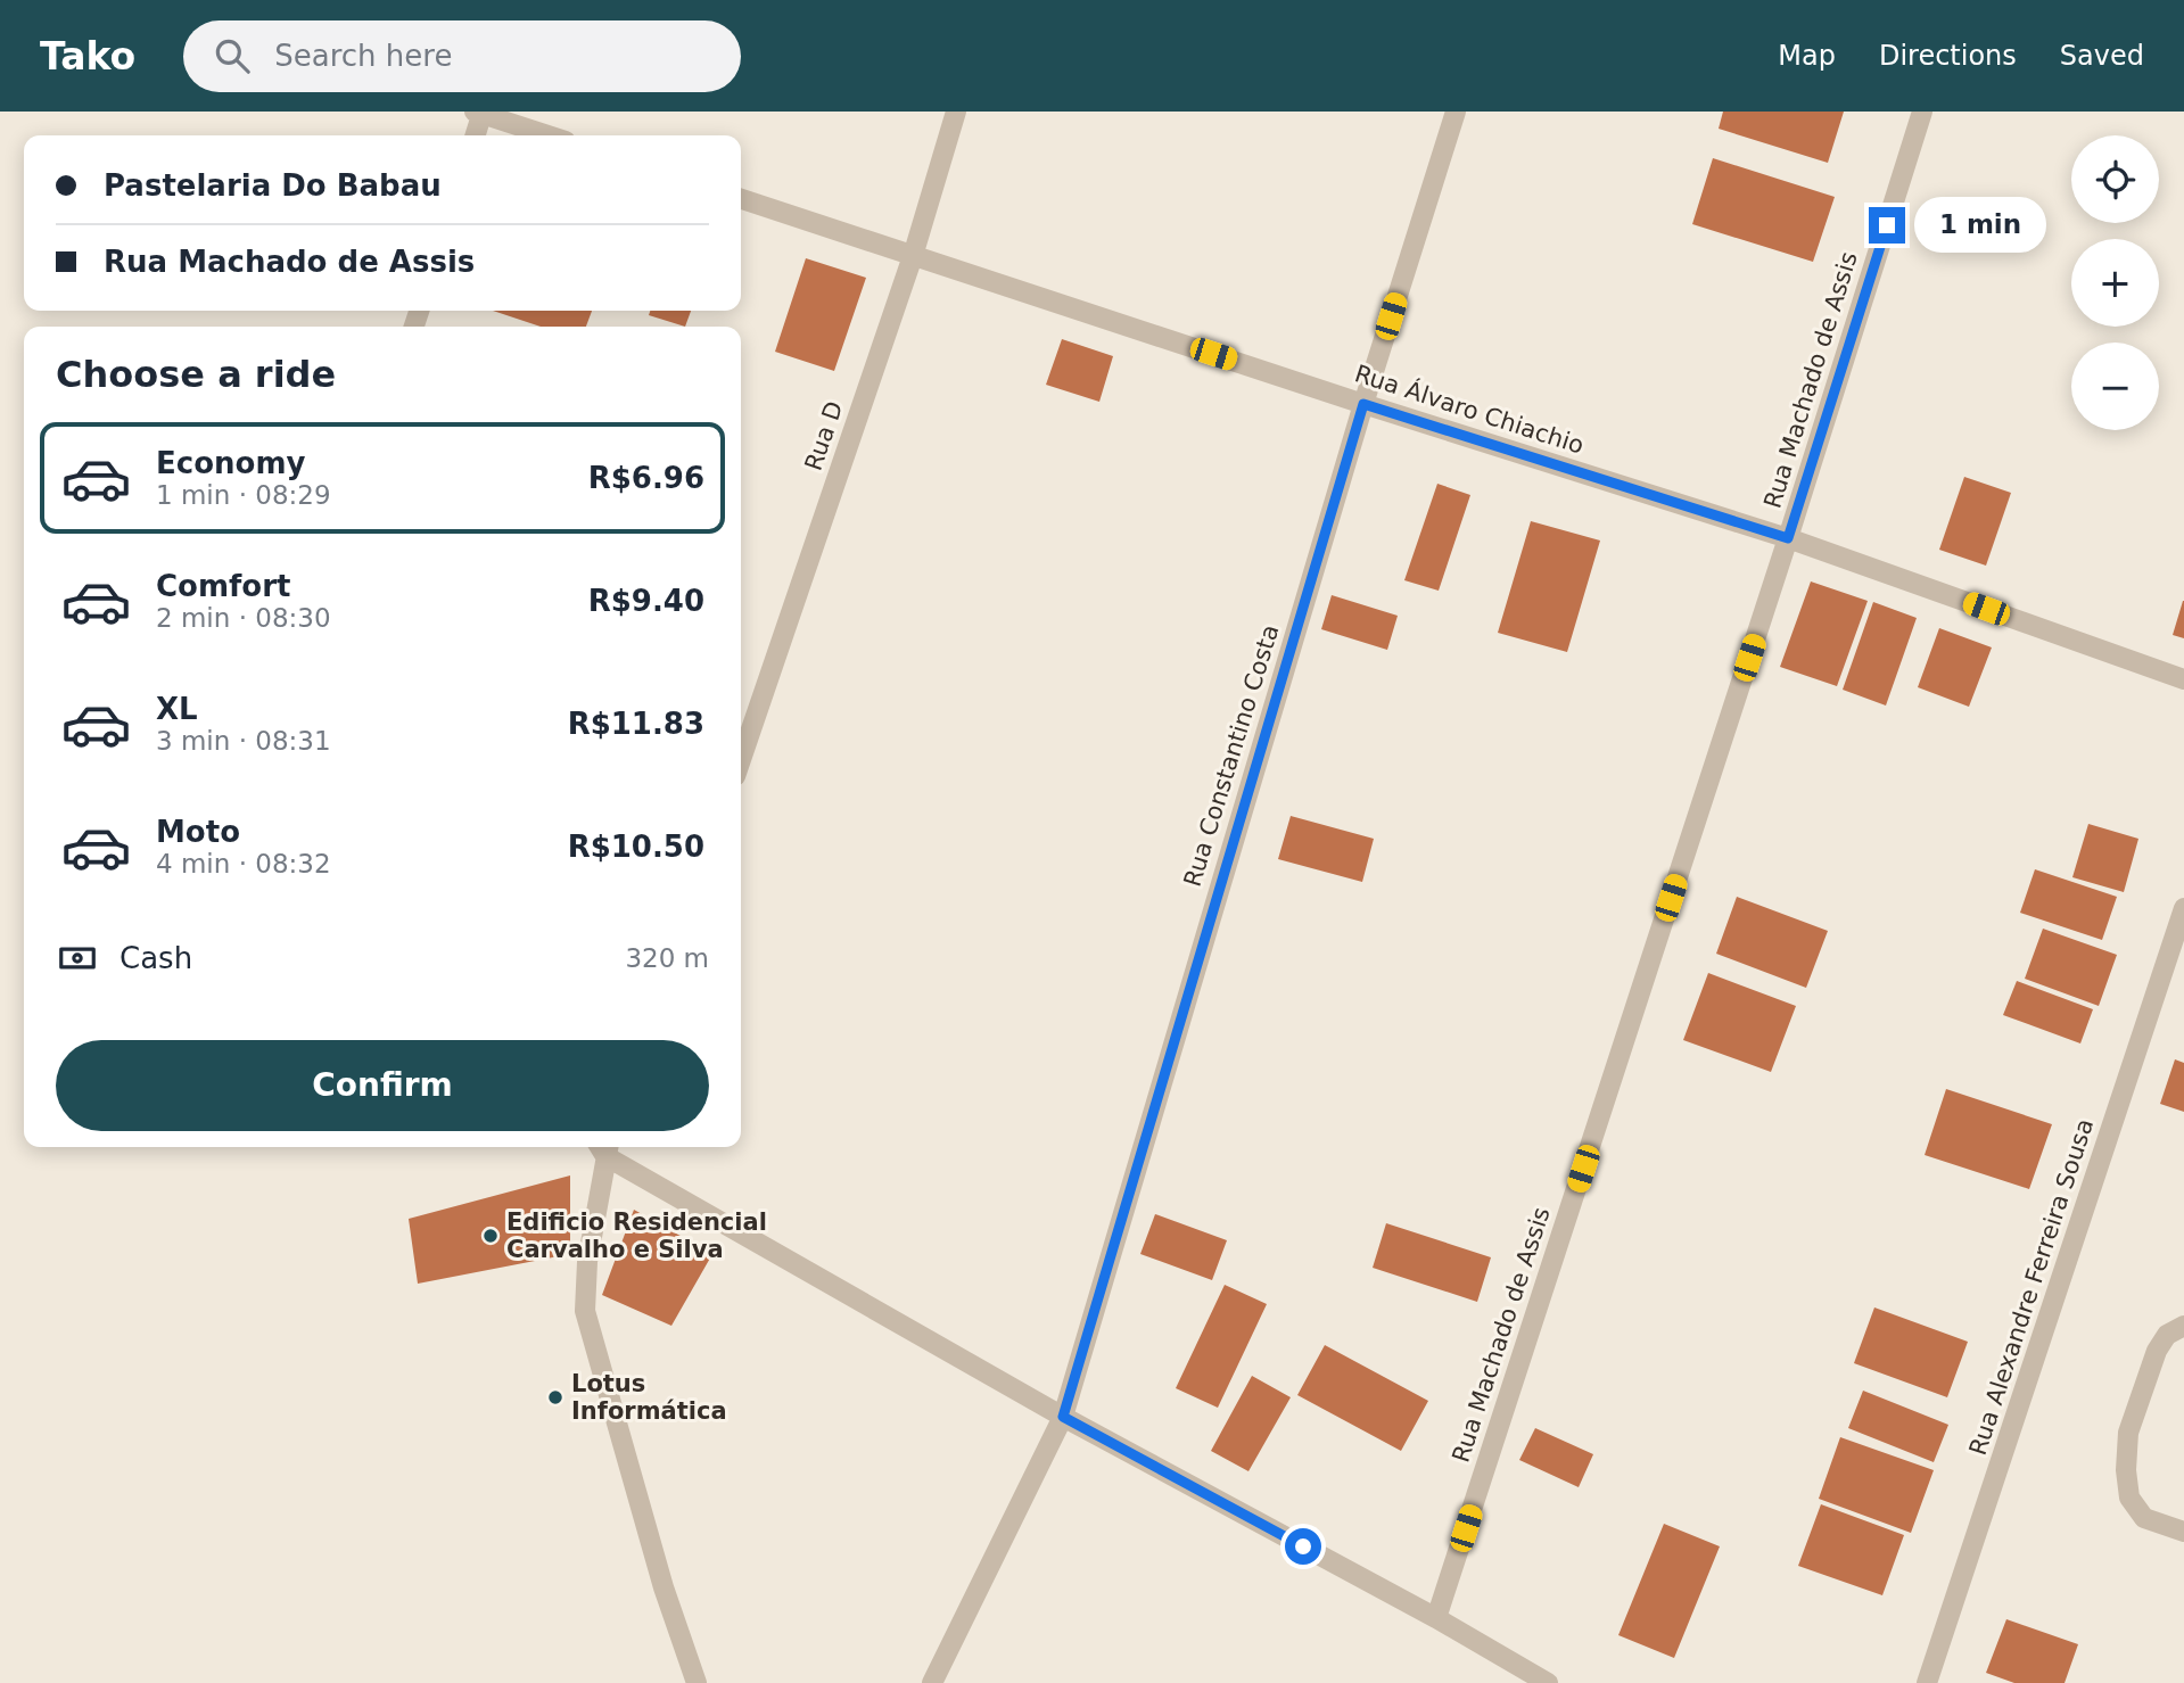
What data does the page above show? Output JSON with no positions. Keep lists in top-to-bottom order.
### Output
{
  "streets": {
    "street": [
      "Rua Machado de Assis",
      "Rua Álvaro Chiachio",
      "Rua D",
      "Rua Constantino Costa",
      "Rua Alexandre Ferreira Sousa"
    ]
  },
  "crossings": [
    ["Rua Machado de Assis", "Rua Álvaro Chiachio"],
    ["Rua Álvaro Chiachio", "Rua D"],
    ["Rua Álvaro Chiachio", "Rua Constantino Costa"]
  ],
  "places": ["Edificio Residencial Carvalho e Silva", "Lotus Informática"],
  "page": {
    "header": "Tako",
    "search": "Search here",
    "nav": ["Map", "Directions", "Saved"],
    "map_buttons": ["+", "−"],
    "banner": ["Pastelaria Do Babau", "Rua Machado de Assis"],
    "bubble": "1 min",
    "heading": "Choose a ride",
    "list": [
      {
        "name": "Economy",
        "note": "1 min · 08:29",
        "value": "R$6.96"
      },
      {
        "name": "Comfort",
        "note": "2 min · 08:30",
        "value": "R$9.40"
      },
      {
        "name": "XL",
        "note": "3 min · 08:31",
        "value": "R$11.83"
      },
      {
        "name": "Moto",
        "note": "4 min · 08:32",
        "value": "R$10.50"
      }
    ],
    "pay": ["Cash", "320 m"],
    "buttons": "Confirm"
  }
}
